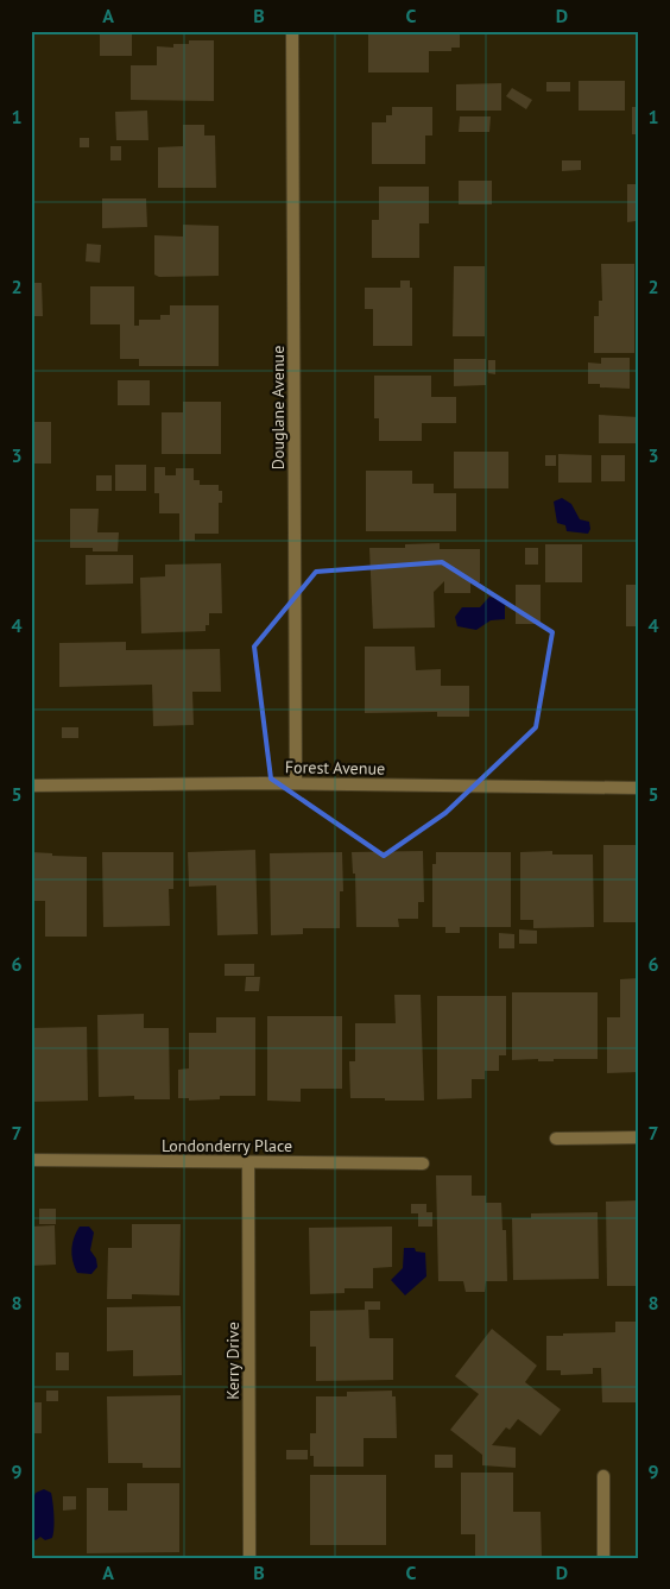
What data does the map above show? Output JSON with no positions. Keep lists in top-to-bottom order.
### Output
{
  "streets": {
    "street": [
      "Douglane Avenue",
      "Forest Avenue",
      "Londonderry Place",
      "Kerry Drive"
    ]
  },
  "crossings": [
    ["Douglane Avenue", "Forest Avenue"],
    ["Londonderry Place", "Kerry Drive"]
  ],
  "grid": {
    "columns": [
      "A",
      "B",
      "C",
      "D"
    ],
    "rows": [
      "1",
      "2",
      "3",
      "4",
      "5",
      "6",
      "7",
      "8",
      "9"
    ]
  }
}
